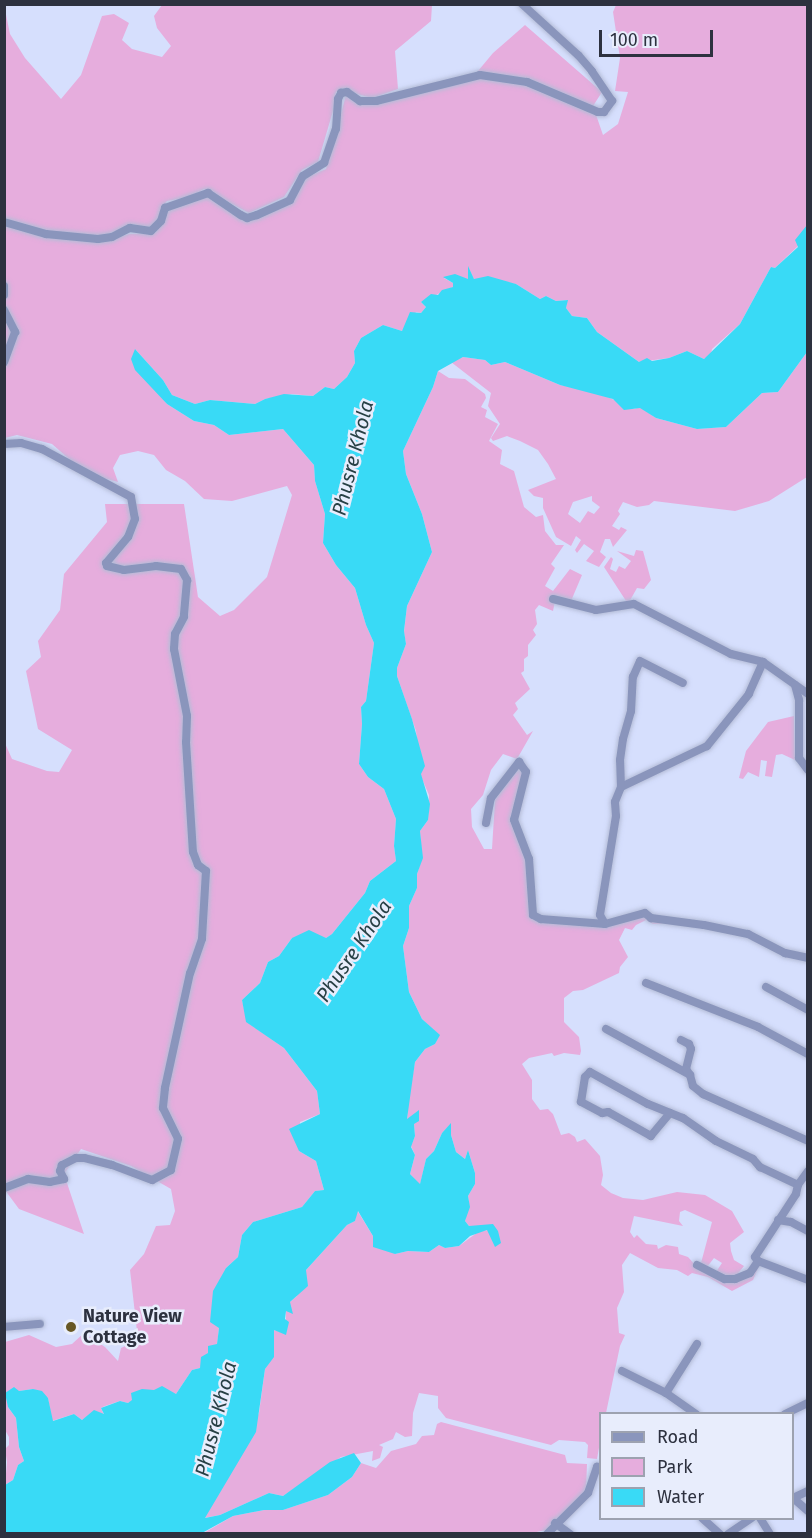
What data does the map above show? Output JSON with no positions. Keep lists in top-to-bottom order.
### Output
{
  "water": ["Phusre Khola"],
  "places": ["Nature View Cottage"],
  "legend": ["Road", "Park", "Water"],
  "scale_bar": "100 m"
}
